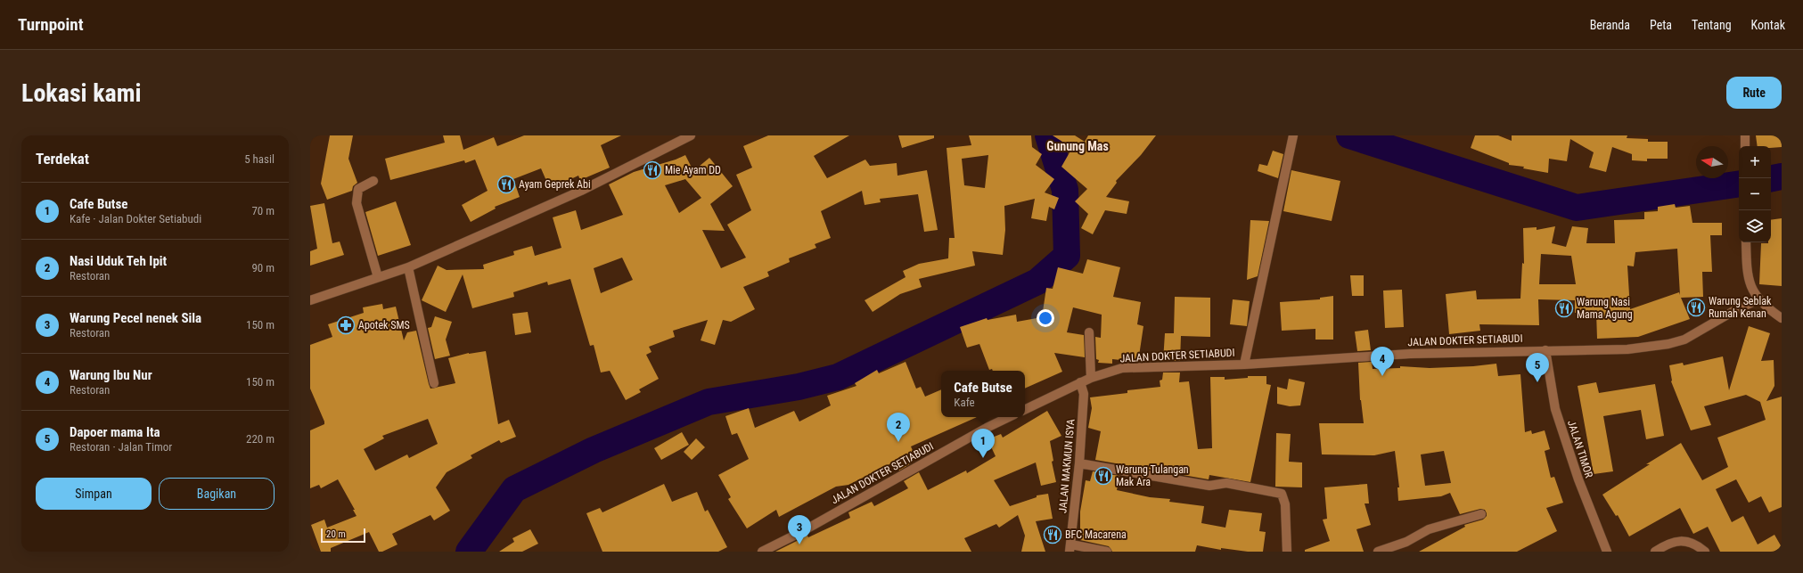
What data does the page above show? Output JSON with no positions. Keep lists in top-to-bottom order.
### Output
{
  "streets": {
    "street": ["JALAN DOKTER SETIABUDI", "JALAN TIMOR", "JALAN MAKMUN ISYA"]
  },
  "crossings": [
    ["JALAN DOKTER SETIABUDI", "JALAN TIMOR"],
    ["JALAN DOKTER SETIABUDI", "JALAN MAKMUN ISYA"]
  ],
  "districts": ["Gunung Mas"],
  "places": {
    "restaurant": [
      "Mie Ayam DD",
      "Ayam Geprek Abi",
      "Warung Seblak Rumah Kenan",
      "Warung Nasi Mama Agung",
      "Warung Tulangan Mak Ara",
      "BFC Macarena"
    ],
    "pharmacy": ["Apotek SMS"]
  },
  "scale_bar": "20 m",
  "north": "left",
  "page": {
    "header": "Turnpoint",
    "nav": [
      "Beranda",
      "Peta",
      "Tentang",
      "Kontak"
    ],
    "buttons": [
      "Rute",
      ["Simpan", "Bagikan"]
    ],
    "title": "Lokasi kami",
    "heading": ["Terdekat", "5 hasil"],
    "map_buttons": ["+", "−"],
    "list": [
      {
        "mark": "1",
        "name": "Cafe Butse",
        "note": "Kafe · Jalan Dokter Setiabudi",
        "value": "70 m"
      },
      {
        "mark": "2",
        "name": "Nasi Uduk Teh Ipit",
        "note": "Restoran",
        "value": "90 m"
      },
      {
        "mark": "3",
        "name": "Warung Pecel nenek Sila",
        "note": "Restoran",
        "value": "150 m"
      },
      {
        "mark": "4",
        "name": "Warung Ibu Nur",
        "note": "Restoran",
        "value": "150 m"
      },
      {
        "mark": "5",
        "name": "Dapoer mama Ita",
        "note": "Restoran · Jalan Timor",
        "value": "220 m"
      }
    ],
    "pins": [
      "4",
      "5",
      "2",
      "1",
      "3"
    ],
    "popup": ["Cafe Butse", "Kafe"],
    "scale": "20 m"
  }
}
